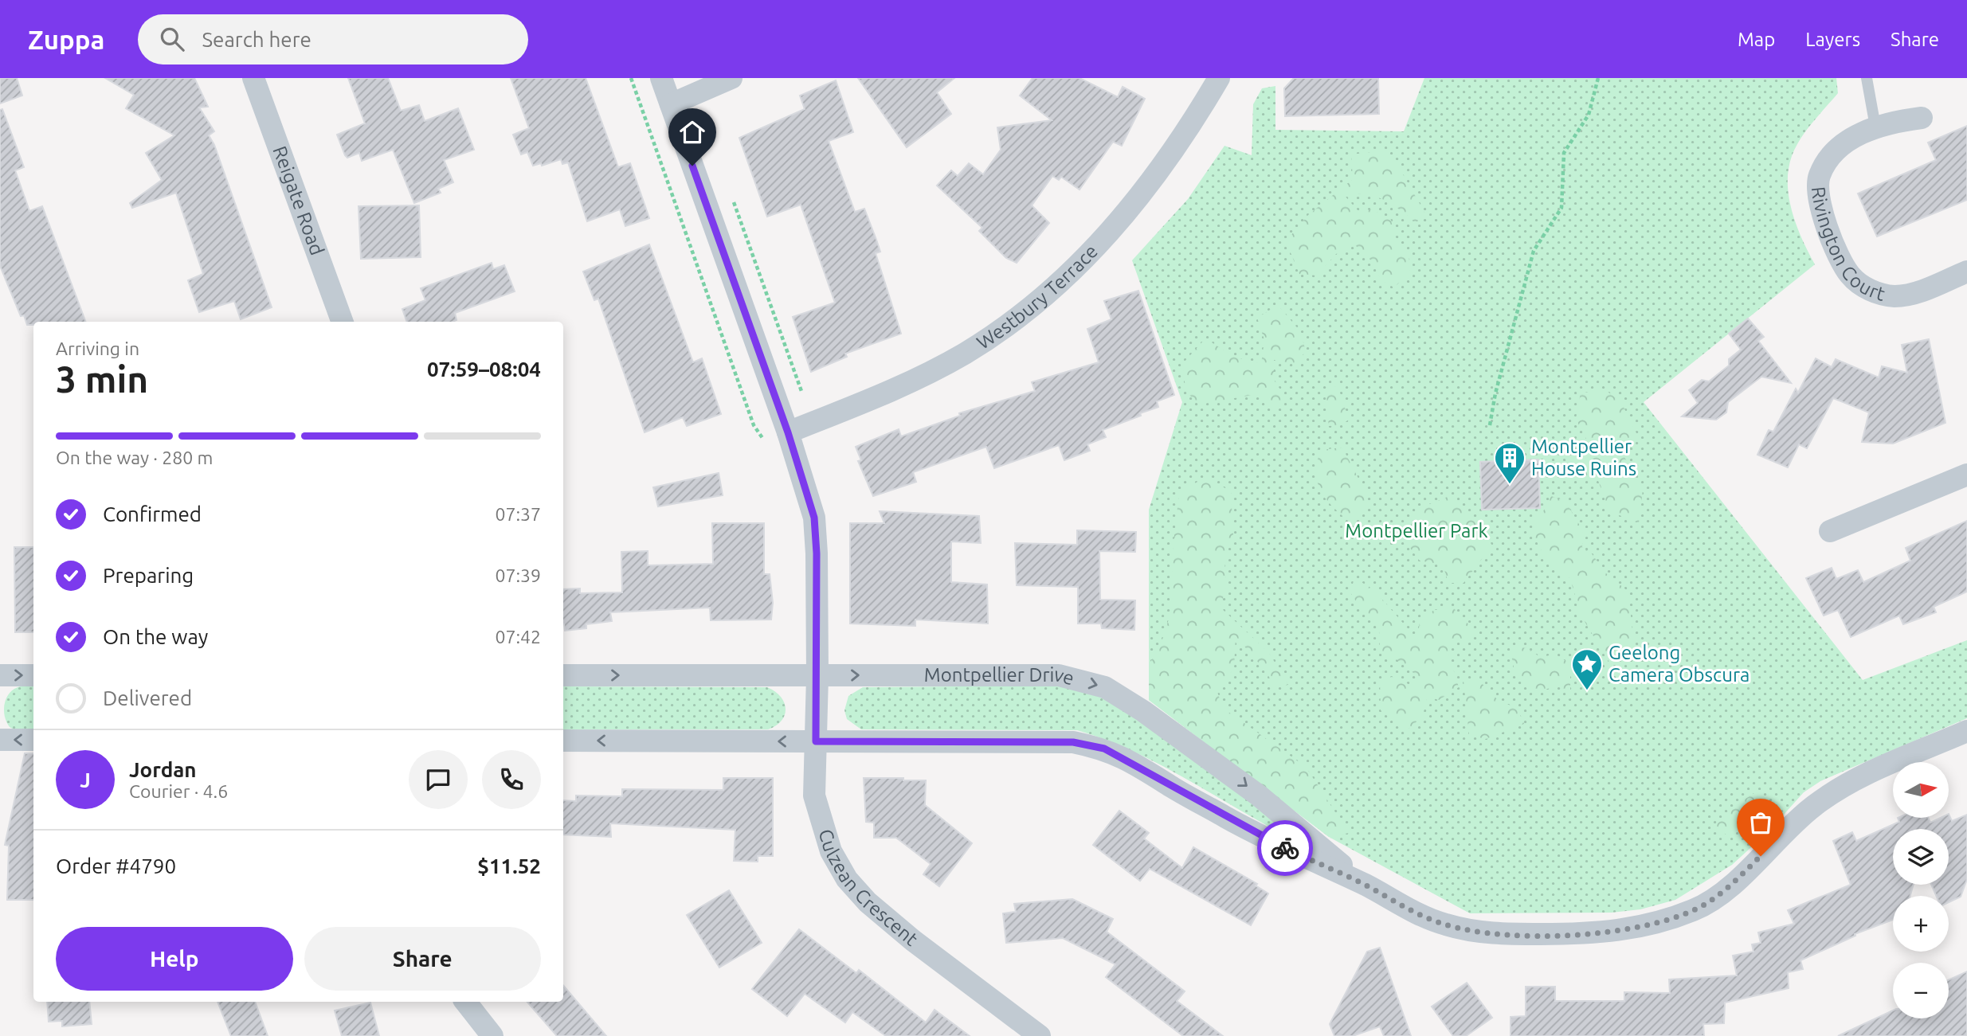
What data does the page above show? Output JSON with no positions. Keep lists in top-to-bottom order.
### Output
{
  "streets": {
    "street": [
      "Reigate Road",
      "Rivington Court",
      "Westbury Terrace",
      "Montpellier Drive",
      "Culzean Crescent"
    ]
  },
  "crossings": [
    ["Westbury Terrace", "Culzean Crescent"],
    ["Montpellier Drive", "Culzean Crescent"]
  ],
  "parks": ["Montpellier Park"],
  "places": {
    "building": ["Montpellier House Ruins"],
    "place": ["Geelong Camera Obscura"]
  },
  "north": "right",
  "page": {
    "header": "Zuppa",
    "search": "Search here",
    "nav": ["Map", "Layers", "Share"],
    "heading": ["3 min", "Arriving in", "07:59–08:04"],
    "panel": [
      "Jordan",
      "Courier · 4.6",
      "Order #4790",
      "$11.52"
    ],
    "bar": "On the way · 280 m",
    "list": [
      ["Confirmed", "07:37"],
      ["Preparing", "07:39"],
      ["On the way", "07:42"],
      "Delivered"
    ],
    "round": "J",
    "map_buttons": ["+", "−"],
    "buttons": ["Help", "Share"]
  }
}
